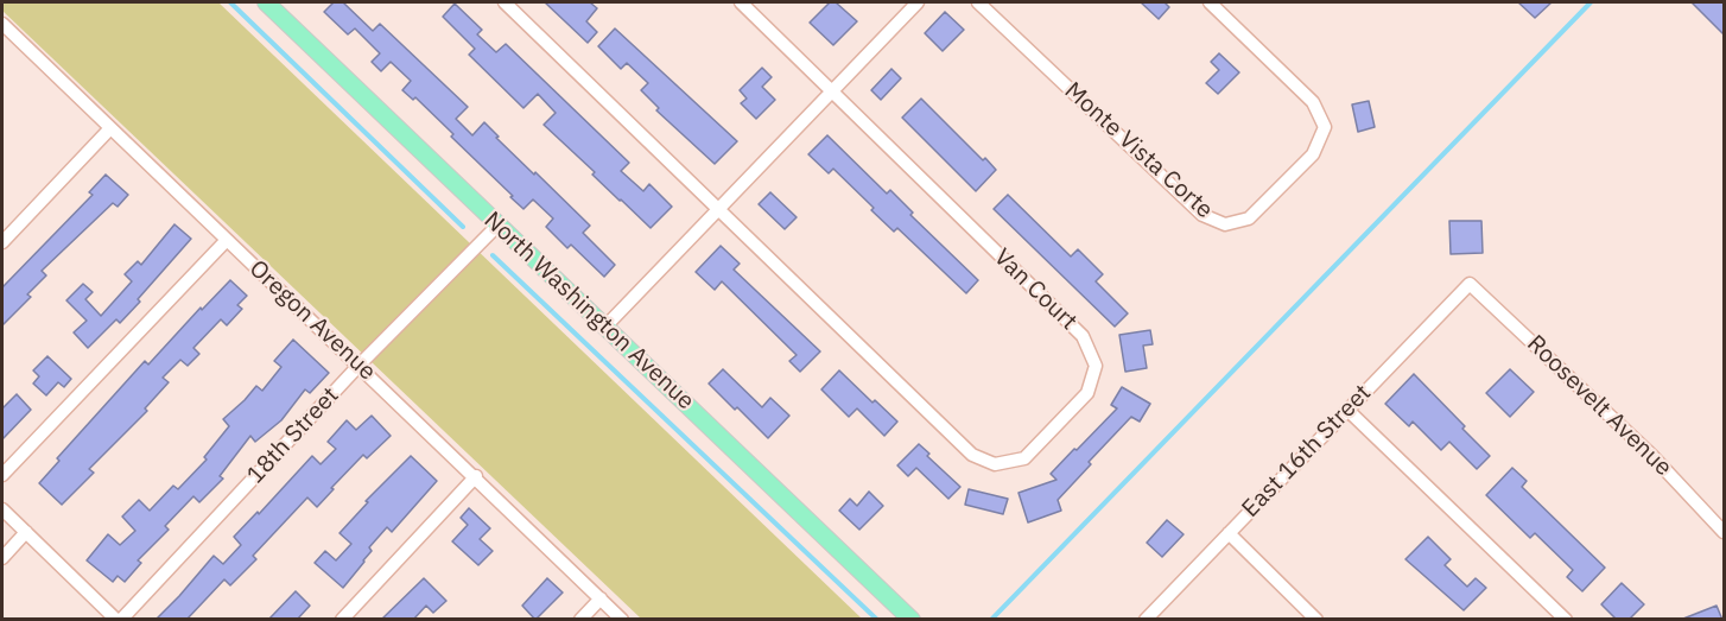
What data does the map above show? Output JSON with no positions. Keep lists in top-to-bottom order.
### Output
{
  "streets": {
    "main road": ["North Washington Avenue"],
    "street": [
      "Monte Vista Corte",
      "Van Court",
      "Oregon Avenue",
      "Roosevelt Avenue",
      "18th Street",
      "East 16th Street"
    ]
  },
  "crossings": [
    ["North Washington Avenue", "18th Street"],
    ["Oregon Avenue", "18th Street"],
    ["Roosevelt Avenue", "East 16th Street"]
  ]
}
